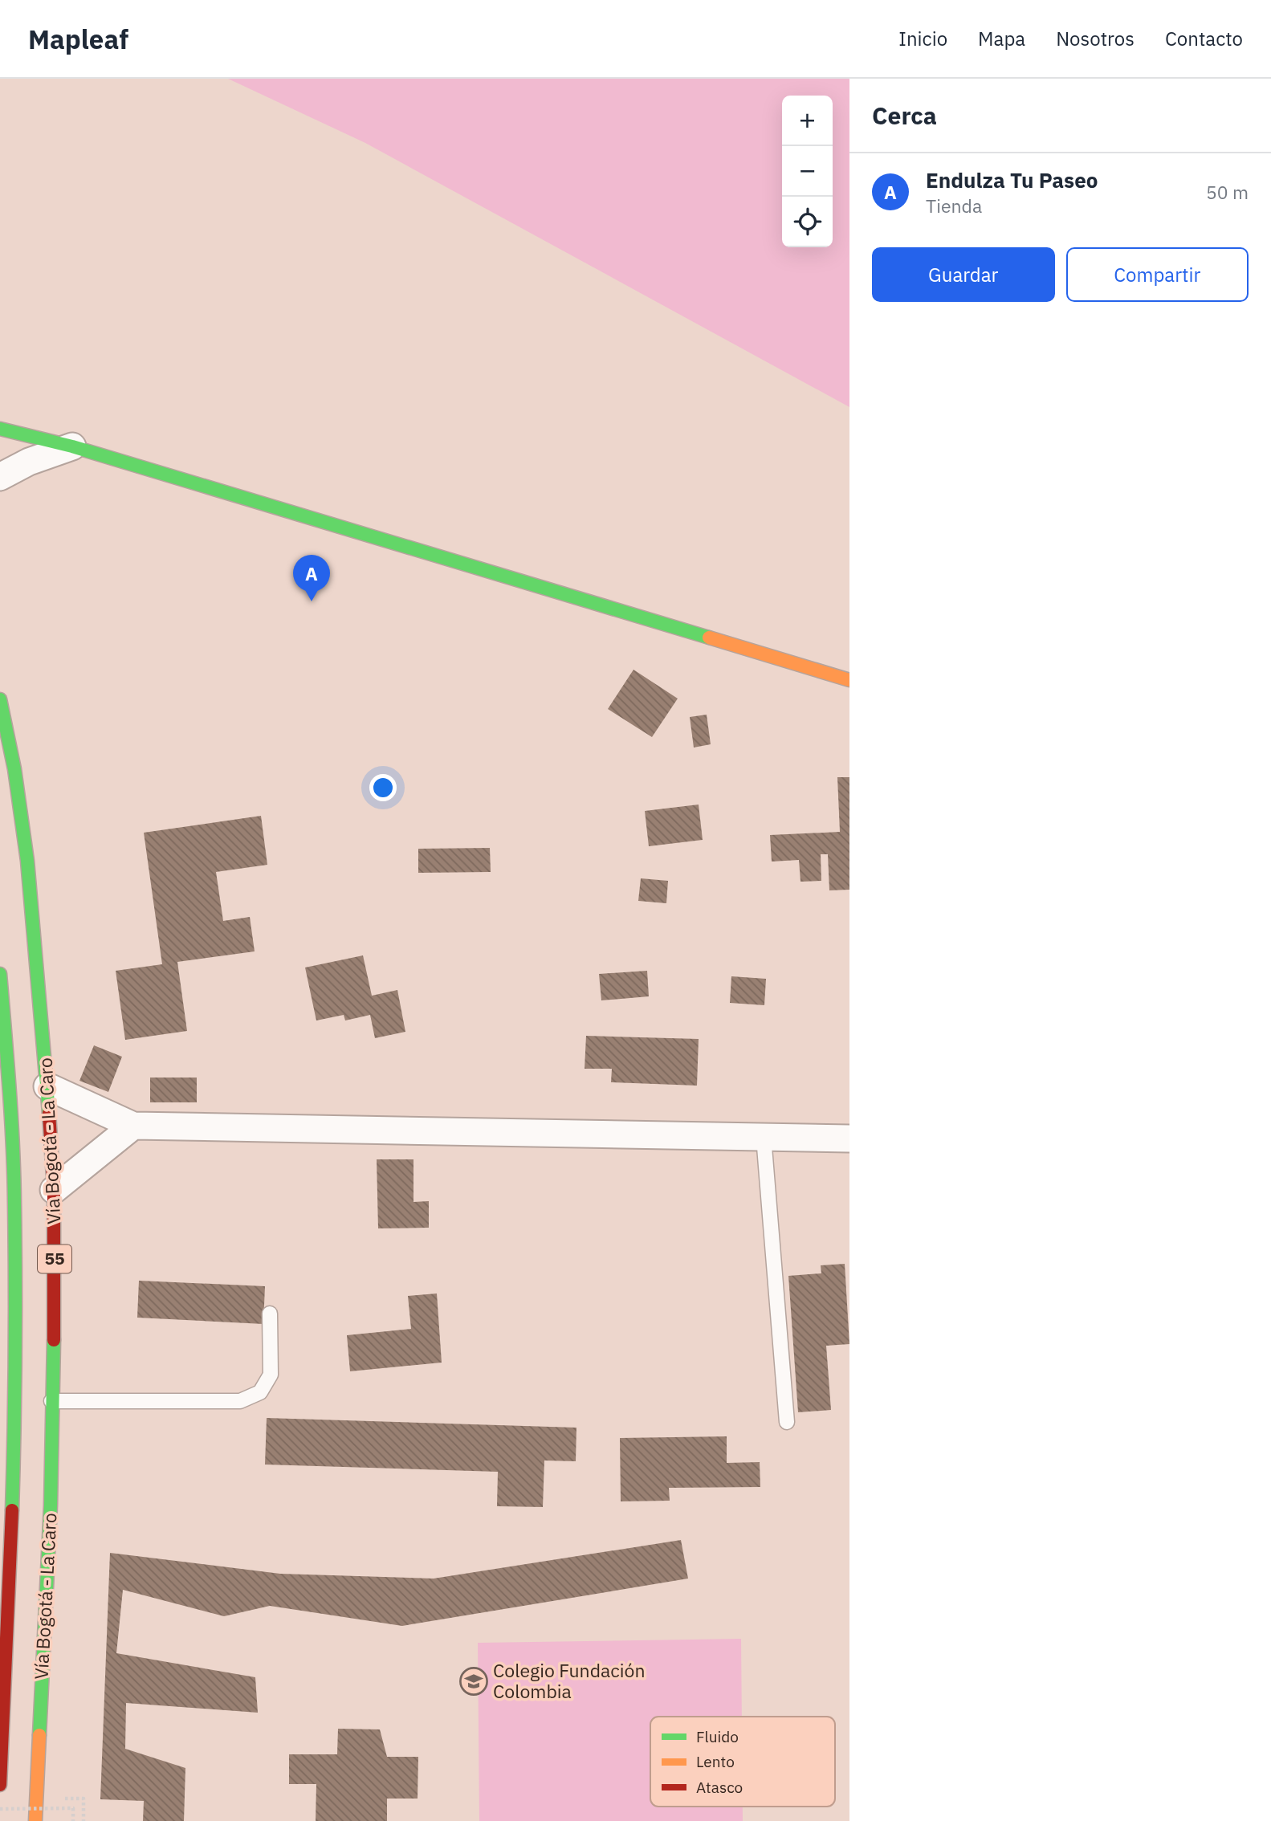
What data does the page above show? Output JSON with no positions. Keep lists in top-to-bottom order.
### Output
{
  "streets": {
    "main road": ["Vía Bogotá - La Caro", "55"]
  },
  "places": {
    "school or university": ["Colegio Fundación Colombia"]
  },
  "legend": ["Fluido", "Lento", "Atasco"],
  "page": {
    "header": "Mapleaf",
    "nav": [
      "Inicio",
      "Mapa",
      "Nosotros",
      "Contacto"
    ],
    "heading": "Cerca",
    "map_buttons": ["+", "−"],
    "list": [
      {
        "mark": "A",
        "name": "Endulza Tu Paseo",
        "note": "Tienda",
        "value": "50 m"
      }
    ],
    "buttons": ["Guardar", "Compartir"],
    "pins": "A"
  }
}
